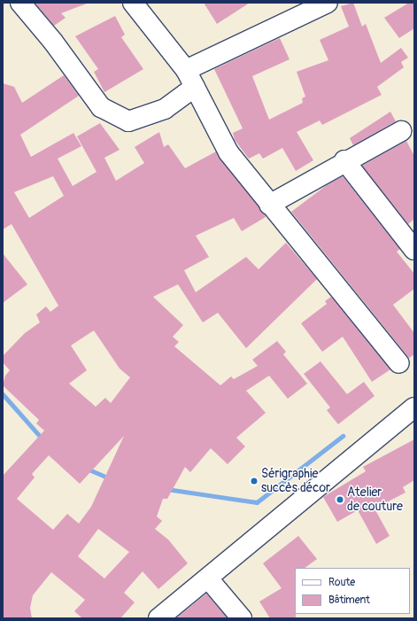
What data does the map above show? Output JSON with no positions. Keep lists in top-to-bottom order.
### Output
{
  "places": ["Sérigraphie succès décor", "Atelier de couture"],
  "legend": ["Route", "Bâtiment"]
}
